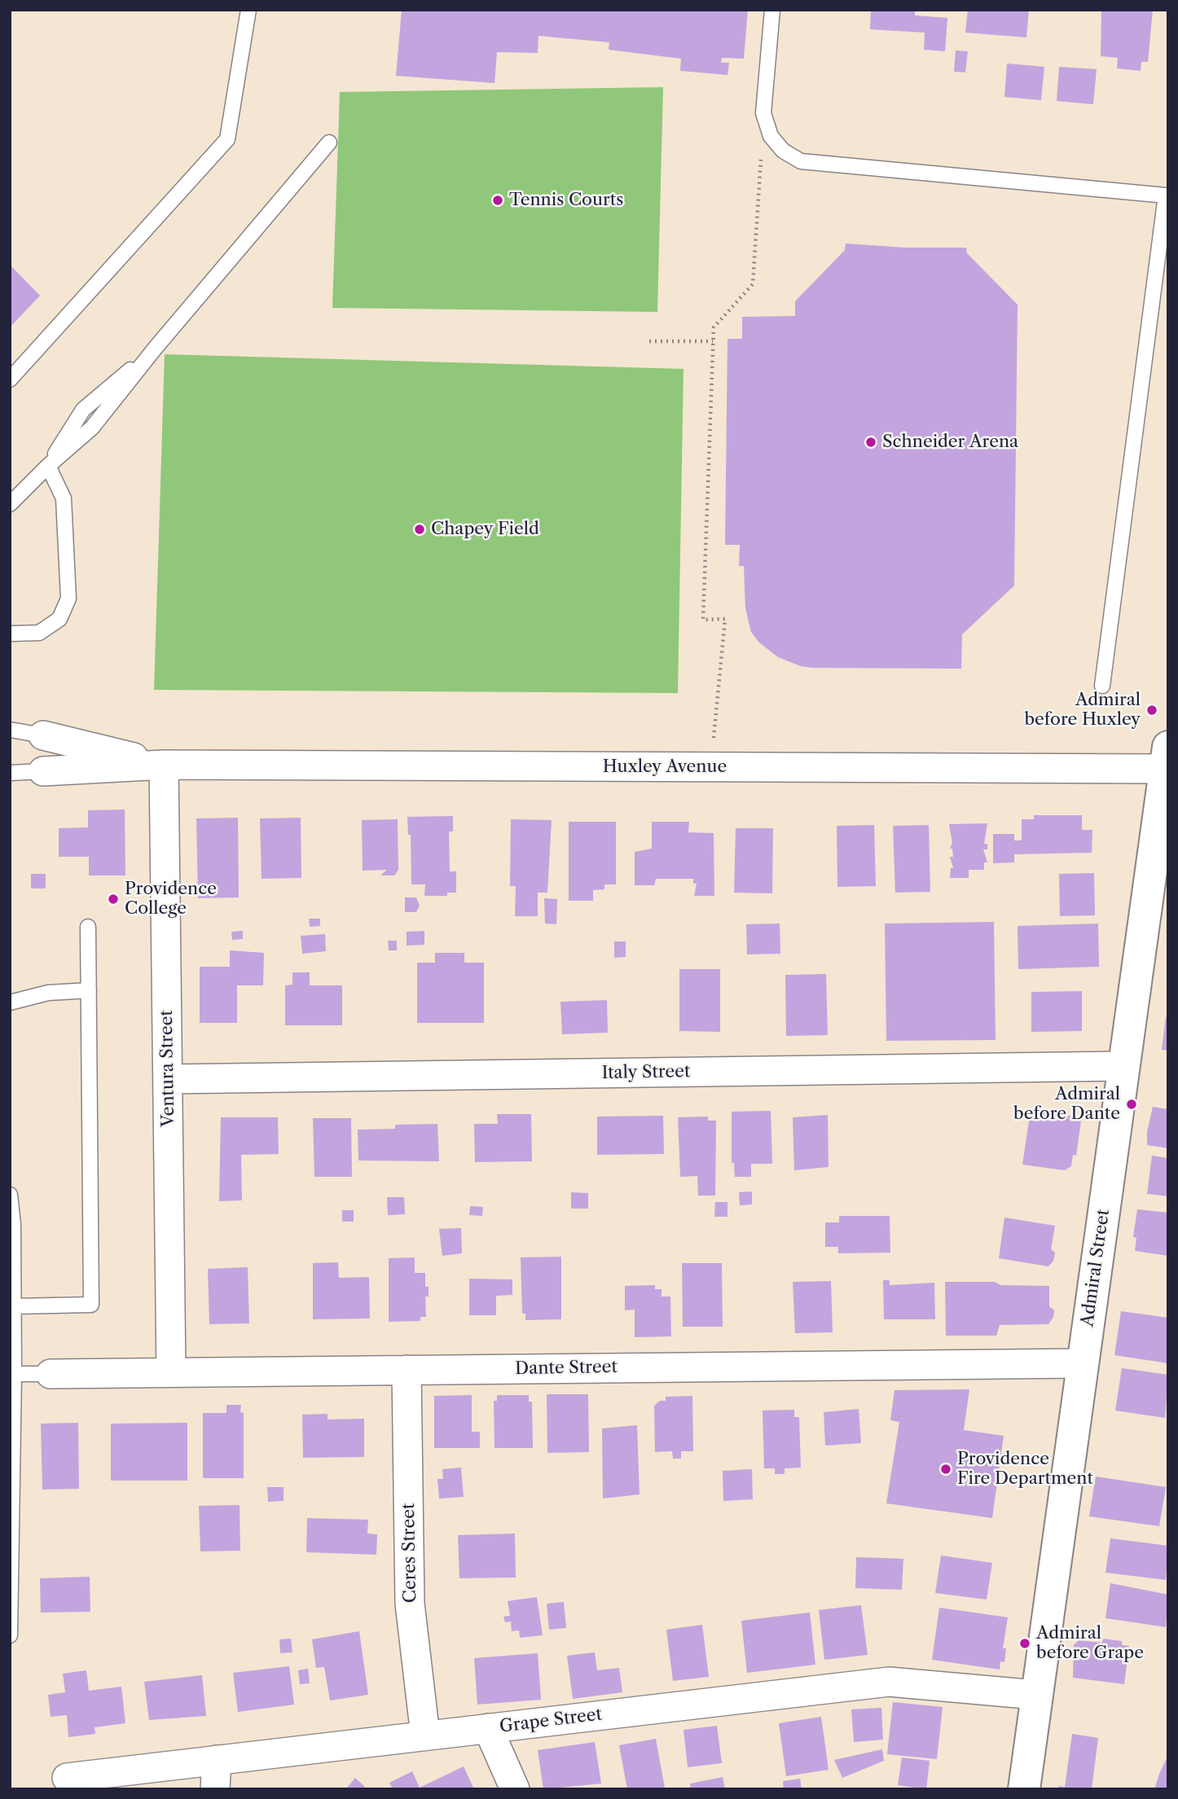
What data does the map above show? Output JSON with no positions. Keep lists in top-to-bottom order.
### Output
{
  "streets": {
    "main road": ["Admiral Street"],
    "street": [
      "Huxley Avenue",
      "Ventura Street",
      "Italy Street",
      "Dante Street",
      "Ceres Street",
      "Grape Street"
    ]
  },
  "crossings": [
    ["Huxley Avenue", "Ventura Street"],
    ["Huxley Avenue", "Admiral Street"],
    ["Ventura Street", "Italy Street"],
    ["Ventura Street", "Dante Street"],
    ["Italy Street", "Admiral Street"],
    ["Admiral Street", "Dante Street"],
    ["Admiral Street", "Grape Street"],
    ["Dante Street", "Ceres Street"],
    ["Ceres Street", "Grape Street"]
  ],
  "places": [
    "Tennis Courts",
    "Schneider Arena",
    "Chapey Field",
    "Admiral before Huxley",
    "Providence College",
    "Admiral before Dante",
    "Providence Fire Department",
    "Admiral before Grape"
  ]
}
